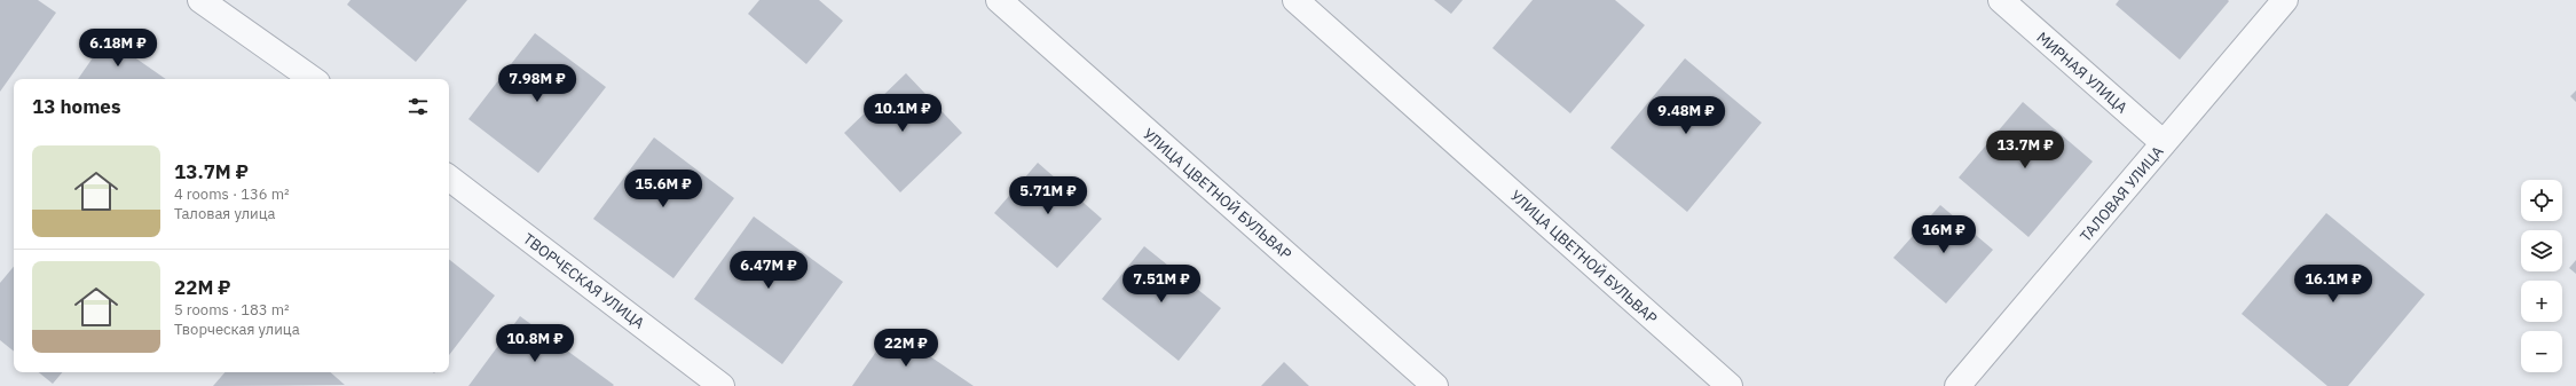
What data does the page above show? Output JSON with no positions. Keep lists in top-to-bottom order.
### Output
{
  "streets": {
    "street": [
      "МИРНАЯ УЛИЦА",
      "УЛИЦА ЦВЕТНОЙ БУЛЬВАР",
      "ТАЛОВАЯ УЛИЦА",
      "ТВОРЧЕСКАЯ УЛИЦА"
    ]
  },
  "crossings": [
    ["МИРНАЯ УЛИЦА", "ТАЛОВАЯ УЛИЦА"]
  ],
  "page": {
    "price": [
      "6.18M ₽",
      "7.98M ₽",
      "10.1M ₽",
      "9.48M ₽",
      "13.7M ₽",
      "15.6M ₽",
      "5.71M ₽",
      "16M ₽",
      "6.47M ₽",
      "7.51M ₽",
      "16.1M ₽",
      "10.8M ₽",
      "22M ₽"
    ],
    "heading": "13 homes",
    "list": [
      {
        "name": "13.7M ₽",
        "note": "4 rooms · 136 m² · Таловая улица"
      },
      {
        "name": "22M ₽",
        "note": "5 rooms · 183 m² · Творческая улица"
      }
    ],
    "map_buttons": ["+", "−"]
  }
}
